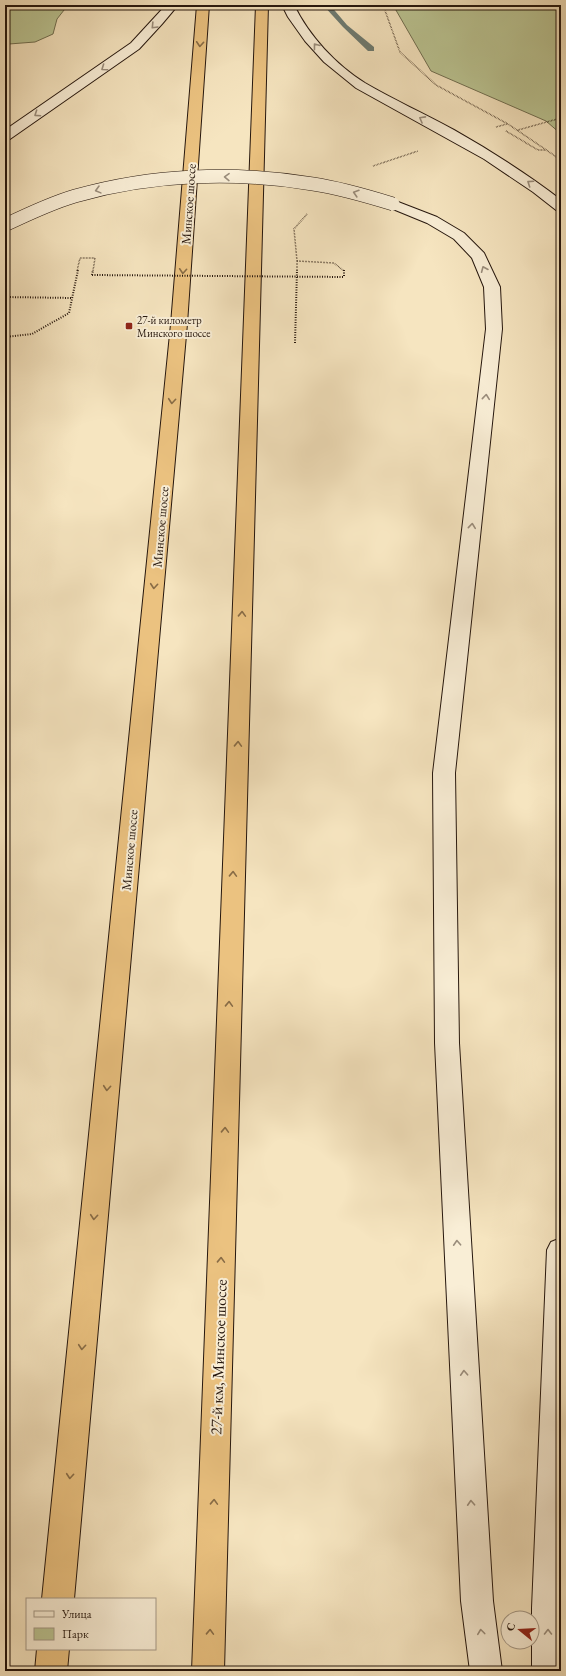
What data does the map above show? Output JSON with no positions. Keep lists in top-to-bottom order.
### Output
{
  "streets": {
    "highway": ["Минское шоссе", "27-й км, Минское шоссе"]
  },
  "one_way": ["Минское шоссе", "27-й км, Минское шоссе"],
  "places": {
    "transit": ["27-й километр Минского шоссе"]
  },
  "legend": ["Улица", "Парк"],
  "north": "left"
}
